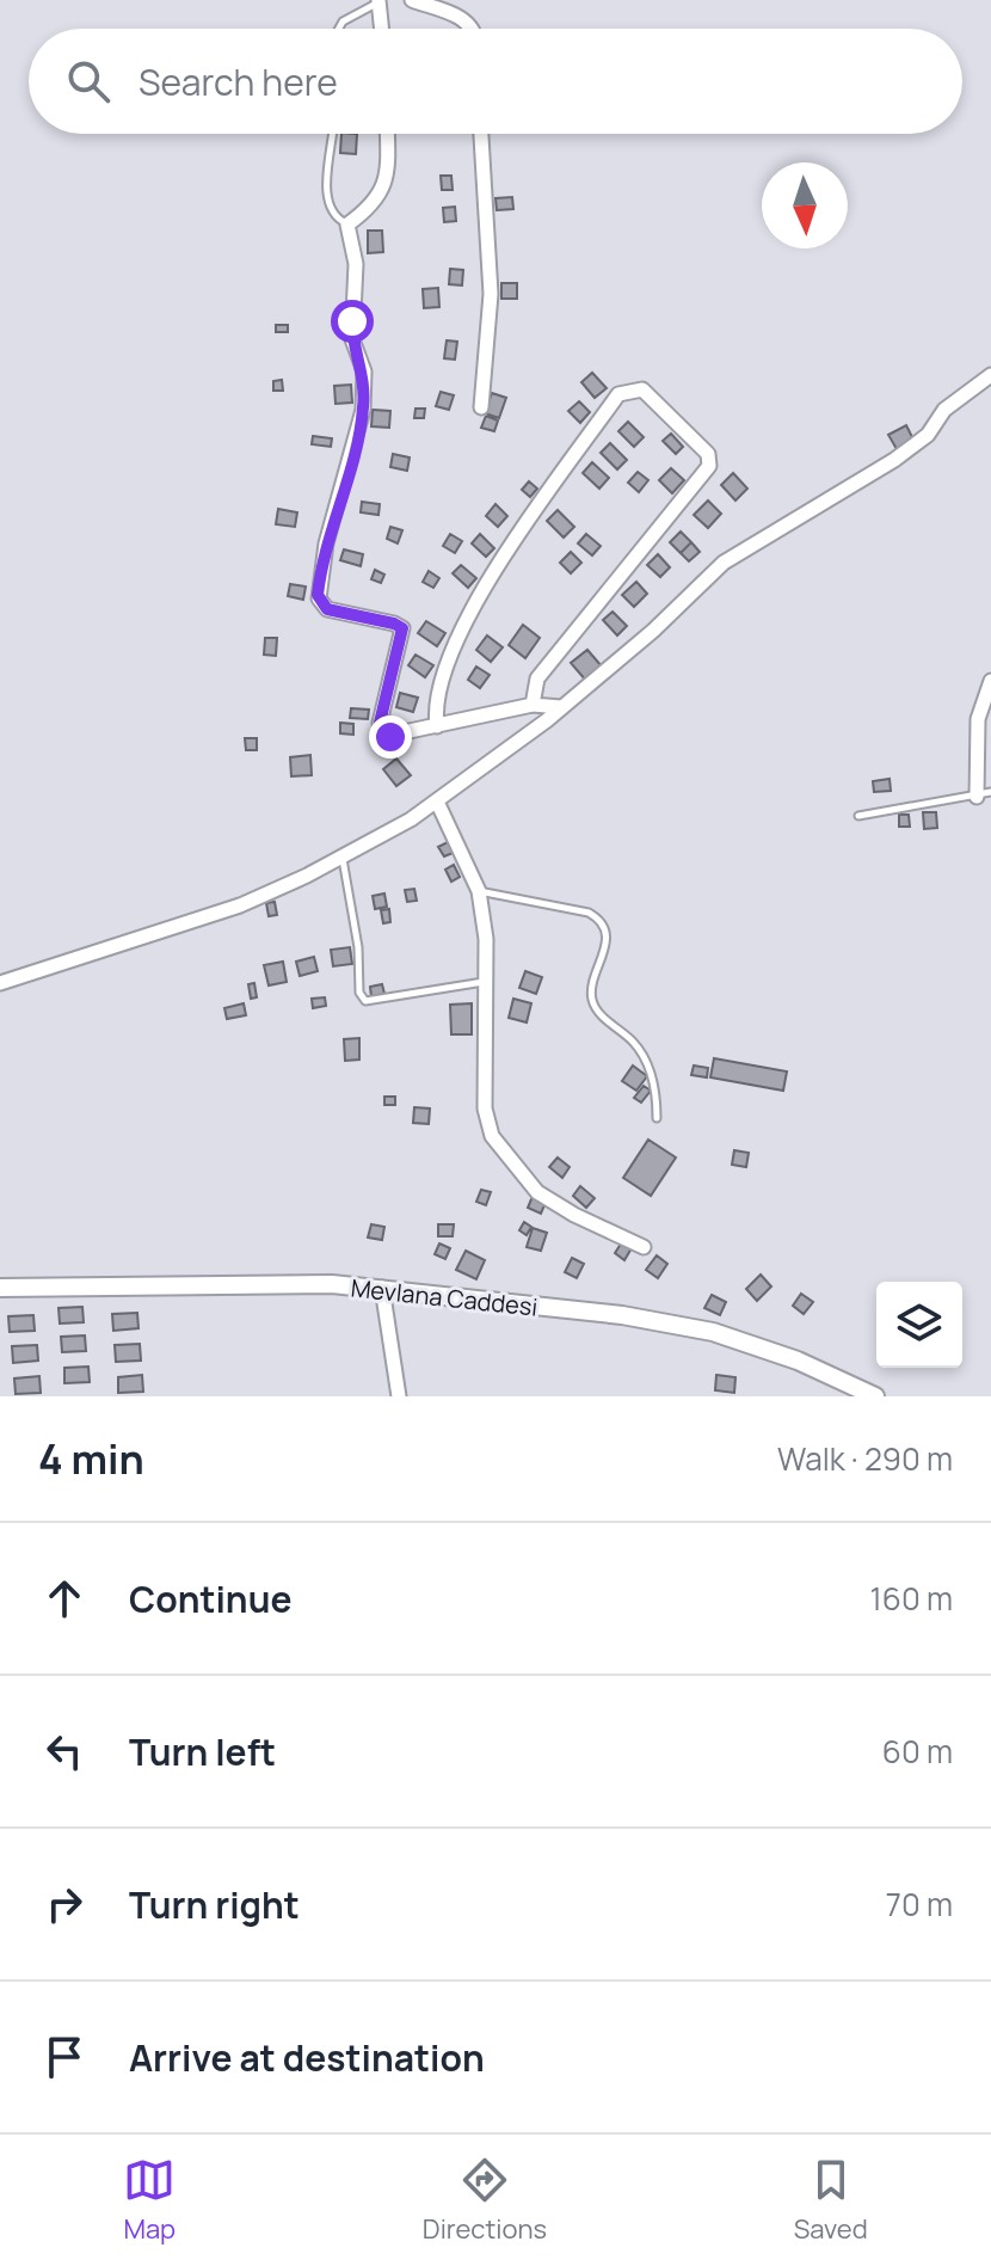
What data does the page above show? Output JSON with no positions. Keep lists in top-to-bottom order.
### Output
{
  "streets": {
    "street": ["Mevlana Caddesi"]
  },
  "north": "bottom",
  "page": {
    "search": "Search here",
    "heading": ["4 min", "Walk · 290 m"],
    "list": [
      ["Continue", "160 m"],
      ["Turn left", "60 m"],
      ["Turn right", "70 m"],
      "Arrive at destination"
    ],
    "nav": ["Map", "Directions", "Saved"]
  }
}
